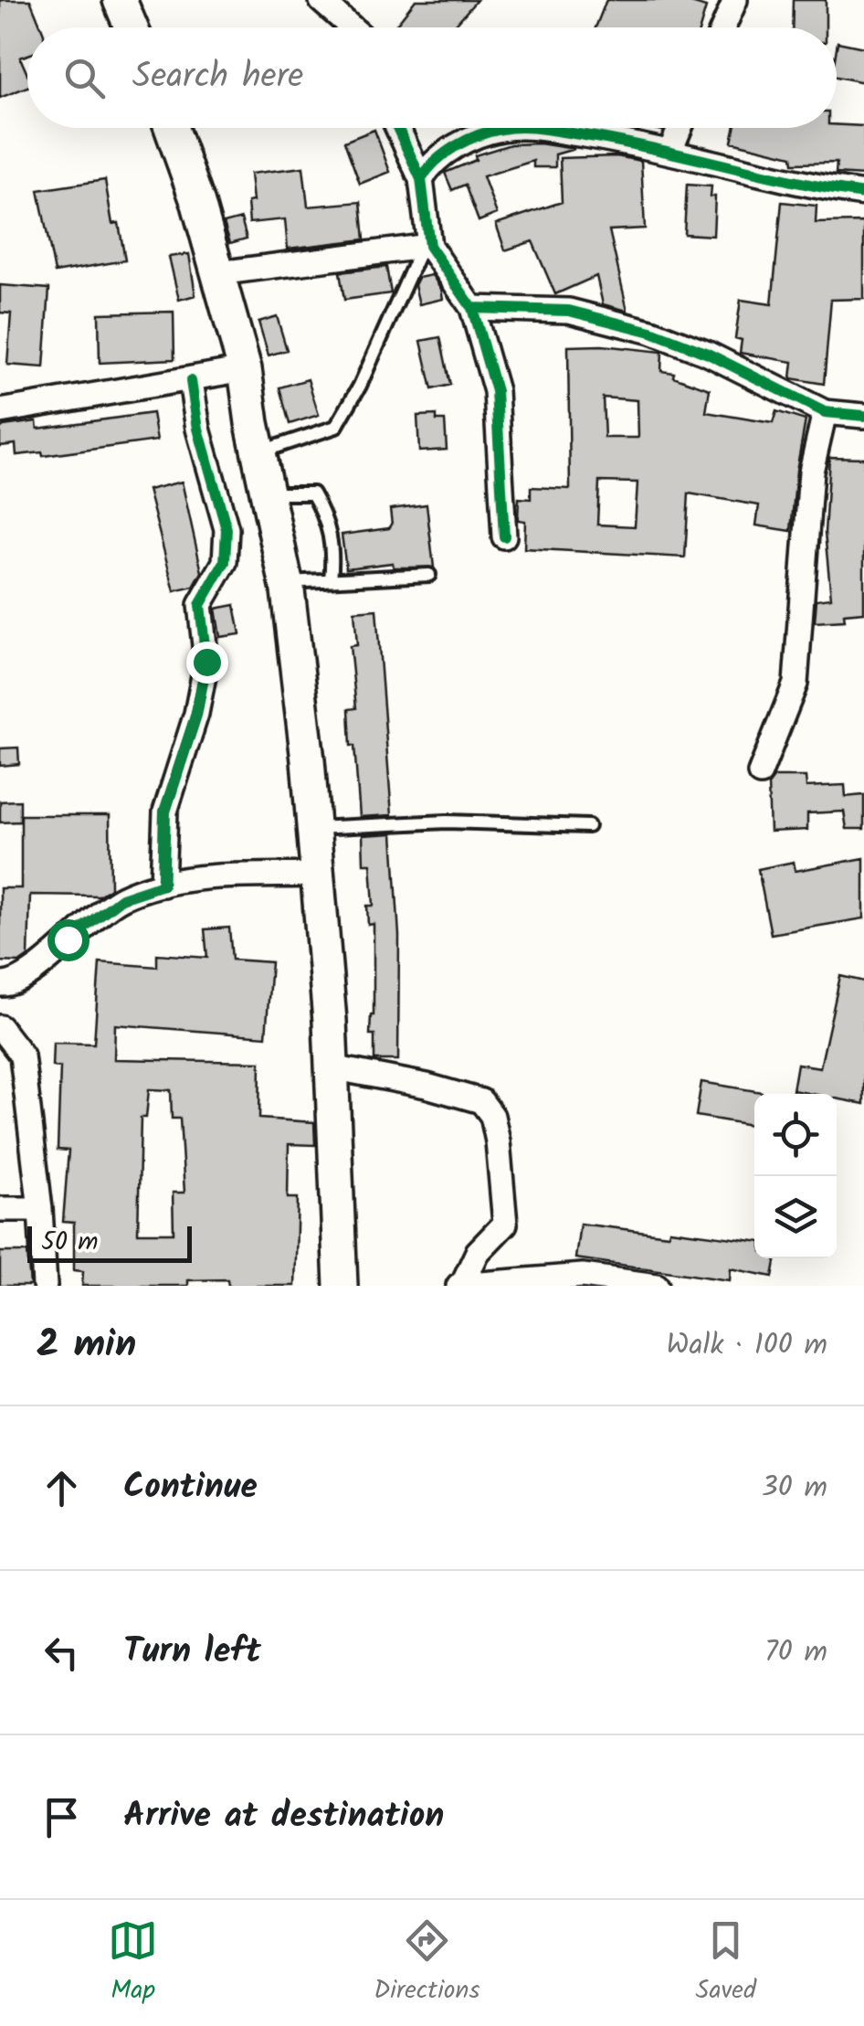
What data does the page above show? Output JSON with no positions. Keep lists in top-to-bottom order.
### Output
{
  "scale_bar": "50 m",
  "page": {
    "search": "Search here",
    "scale": "50 m",
    "heading": ["2 min", "Walk · 100 m"],
    "list": [
      ["Continue", "30 m"],
      ["Turn left", "70 m"],
      "Arrive at destination"
    ],
    "nav": ["Map", "Directions", "Saved"]
  }
}
